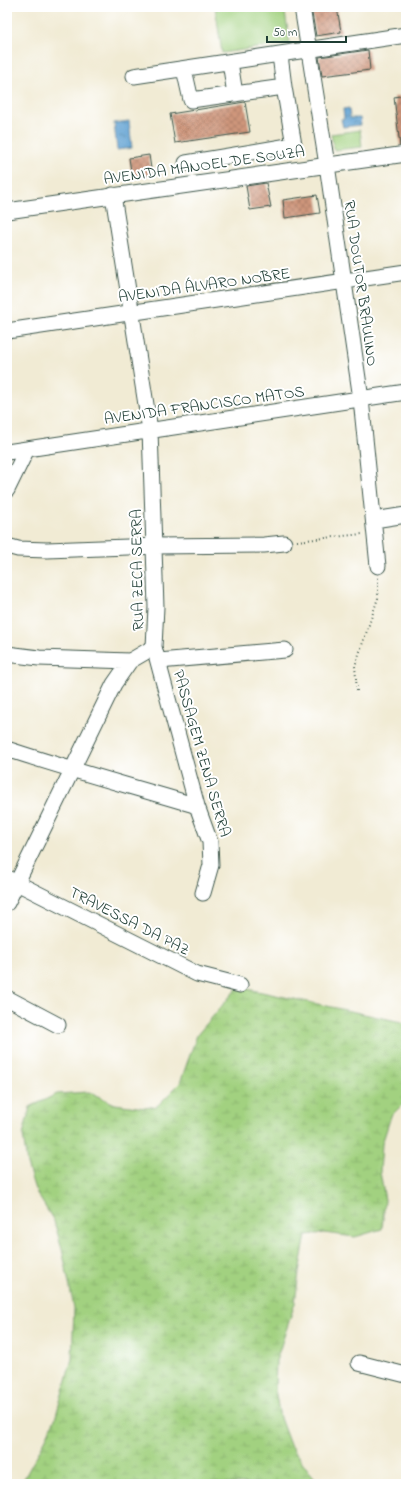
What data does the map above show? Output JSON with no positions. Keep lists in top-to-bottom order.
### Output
{
  "streets": {
    "street": [
      "AVENIDA MANOEL DE SOUZA",
      "RUA DOUTOR BRAULINO",
      "AVENIDA ÁLVARO NOBRE",
      "AVENIDA FRANCISCO MATOS",
      "RUA ZECA SERRA",
      "PASSAGEM ZENA SERRA",
      "TRAVESSA DA PAZ"
    ]
  },
  "crossings": [
    ["AVENIDA MANOEL DE SOUZA", "RUA DOUTOR BRAULINO"],
    ["AVENIDA MANOEL DE SOUZA", "RUA ZECA SERRA"],
    ["RUA DOUTOR BRAULINO", "AVENIDA ÁLVARO NOBRE"],
    ["RUA DOUTOR BRAULINO", "AVENIDA FRANCISCO MATOS"],
    ["AVENIDA ÁLVARO NOBRE", "RUA ZECA SERRA"],
    ["AVENIDA FRANCISCO MATOS", "RUA ZECA SERRA"],
    ["RUA ZECA SERRA", "PASSAGEM ZENA SERRA"],
    ["RUA ZECA SERRA", "TRAVESSA DA PAZ"]
  ],
  "scale_bar": "50 m"
}
